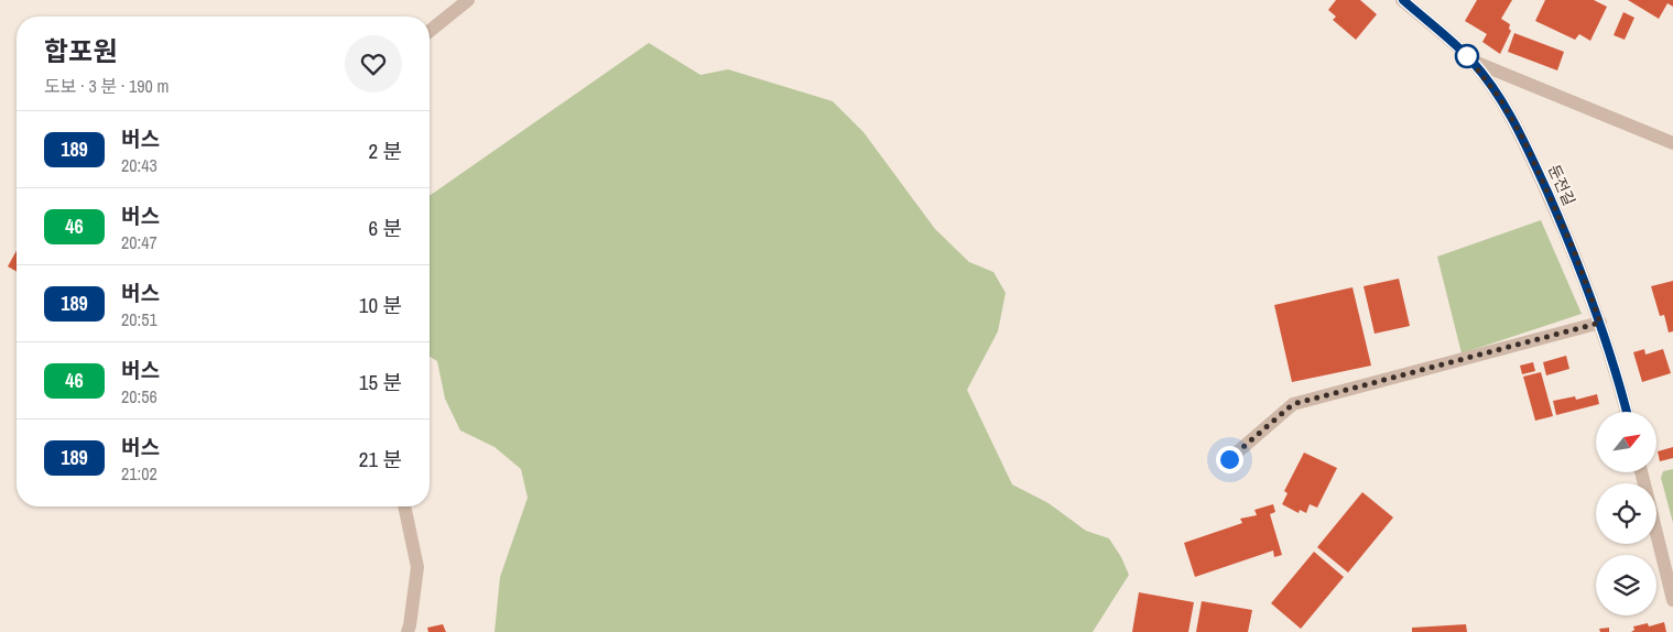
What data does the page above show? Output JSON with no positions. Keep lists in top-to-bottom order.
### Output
{
  "streets": {
    "street": ["둔전길"]
  },
  "lines": ["bus line 189"],
  "north": "top right",
  "page": {
    "heading": ["합포원", "도보 · 3 분 · 190 m"],
    "list": [
      {
        "mark": "189",
        "name": "버스",
        "note": "20:43",
        "value": "2 분"
      },
      {
        "mark": "46",
        "name": "버스",
        "note": "20:47",
        "value": "6 분"
      },
      {
        "mark": "189",
        "name": "버스",
        "note": "20:51",
        "value": "10 분"
      },
      {
        "mark": "46",
        "name": "버스",
        "note": "20:56",
        "value": "15 분"
      },
      {
        "mark": "189",
        "name": "버스",
        "note": "21:02",
        "value": "21 분"
      }
    ]
  }
}
